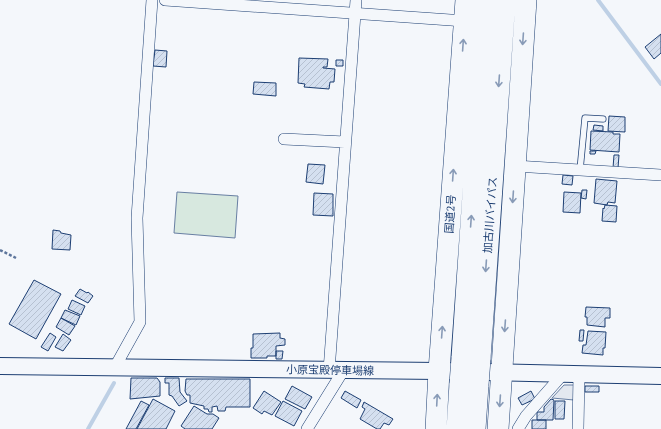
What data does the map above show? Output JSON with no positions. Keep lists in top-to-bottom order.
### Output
{
  "streets": {
    "highway": ["国道2号", "加古川バイパス"],
    "main road": ["小原宝殿停車場線"]
  },
  "crossings": [
    ["国道2号", "小原宝殿停車場線"]
  ]
}
